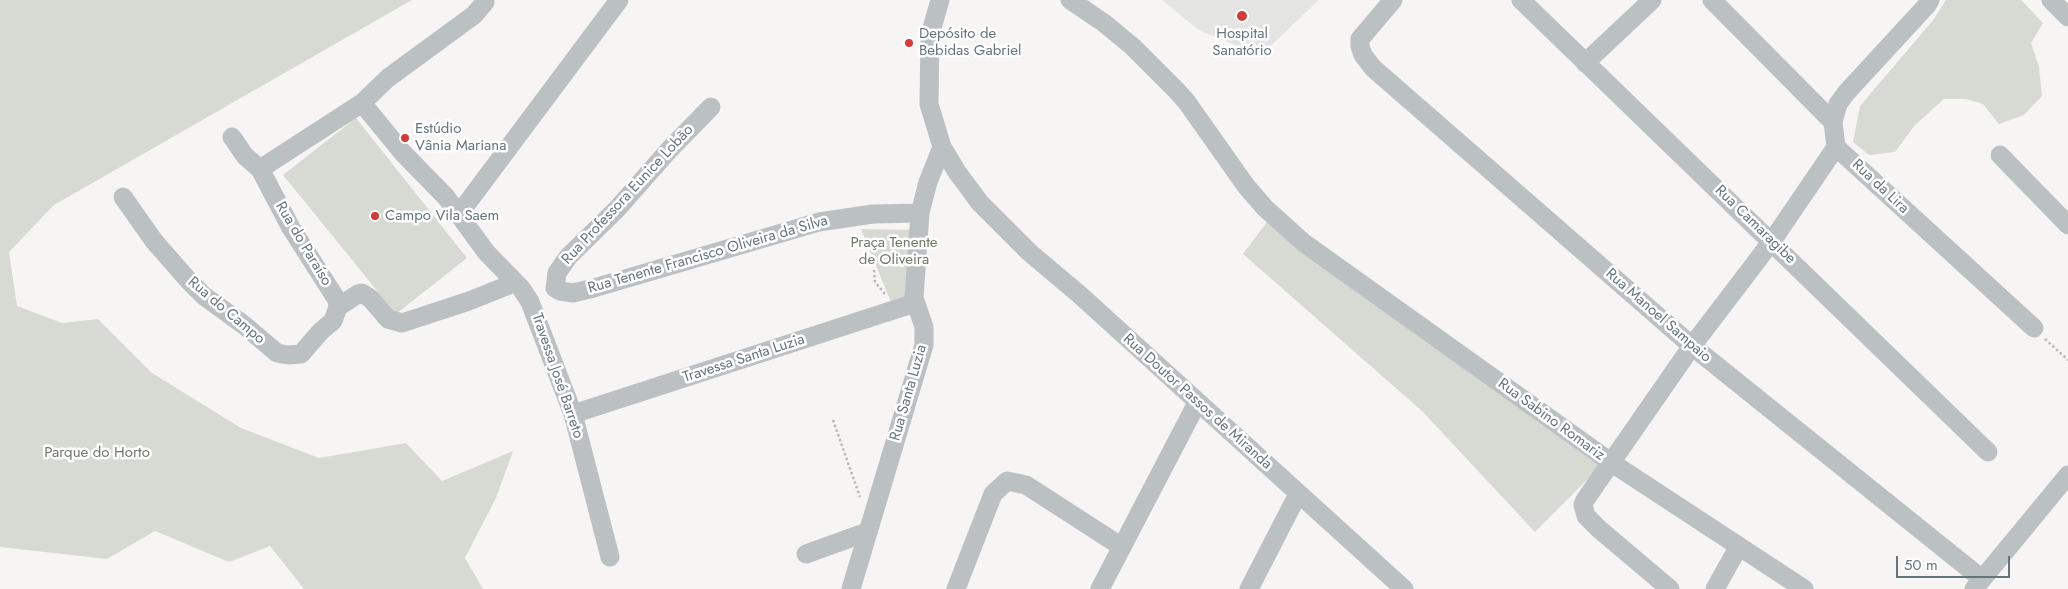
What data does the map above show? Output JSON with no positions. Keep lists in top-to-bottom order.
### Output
{
  "streets": {
    "street": [
      "Rua da Lira",
      "Rua Professora Eunice Lobão",
      "Rua Camaragibe",
      "Rua do Paraíso",
      "Rua Tenente Francisco Oliveira da Silva",
      "Rua do Campo",
      "Rua Manoel Sampaio",
      "Travessa Santa Luzia",
      "Travessa José Barreto",
      "Rua Santa Luzia",
      "Rua Doutor Passos de Miranda",
      "Rua Sabino Romariz"
    ]
  },
  "crossings": [
    ["Rua Professora Eunice Lobão", "Rua Tenente Francisco Oliveira da Silva"],
    ["Rua do Paraíso", "Rua do Campo"],
    ["Rua Tenente Francisco Oliveira da Silva", "Rua Santa Luzia"],
    ["Travessa Santa Luzia", "Travessa José Barreto"],
    ["Travessa Santa Luzia", "Rua Santa Luzia"],
    ["Rua Santa Luzia", "Rua Doutor Passos de Miranda"]
  ],
  "parks": ["Praça Tenente de Oliveira", "Parque do Horto"],
  "places": [
    "Hospital Sanatório",
    "Depósito de Bebidas Gabriel",
    "Estúdio Vânia Mariana",
    "Campo Vila Saem"
  ],
  "scale_bar": "50 m"
}
